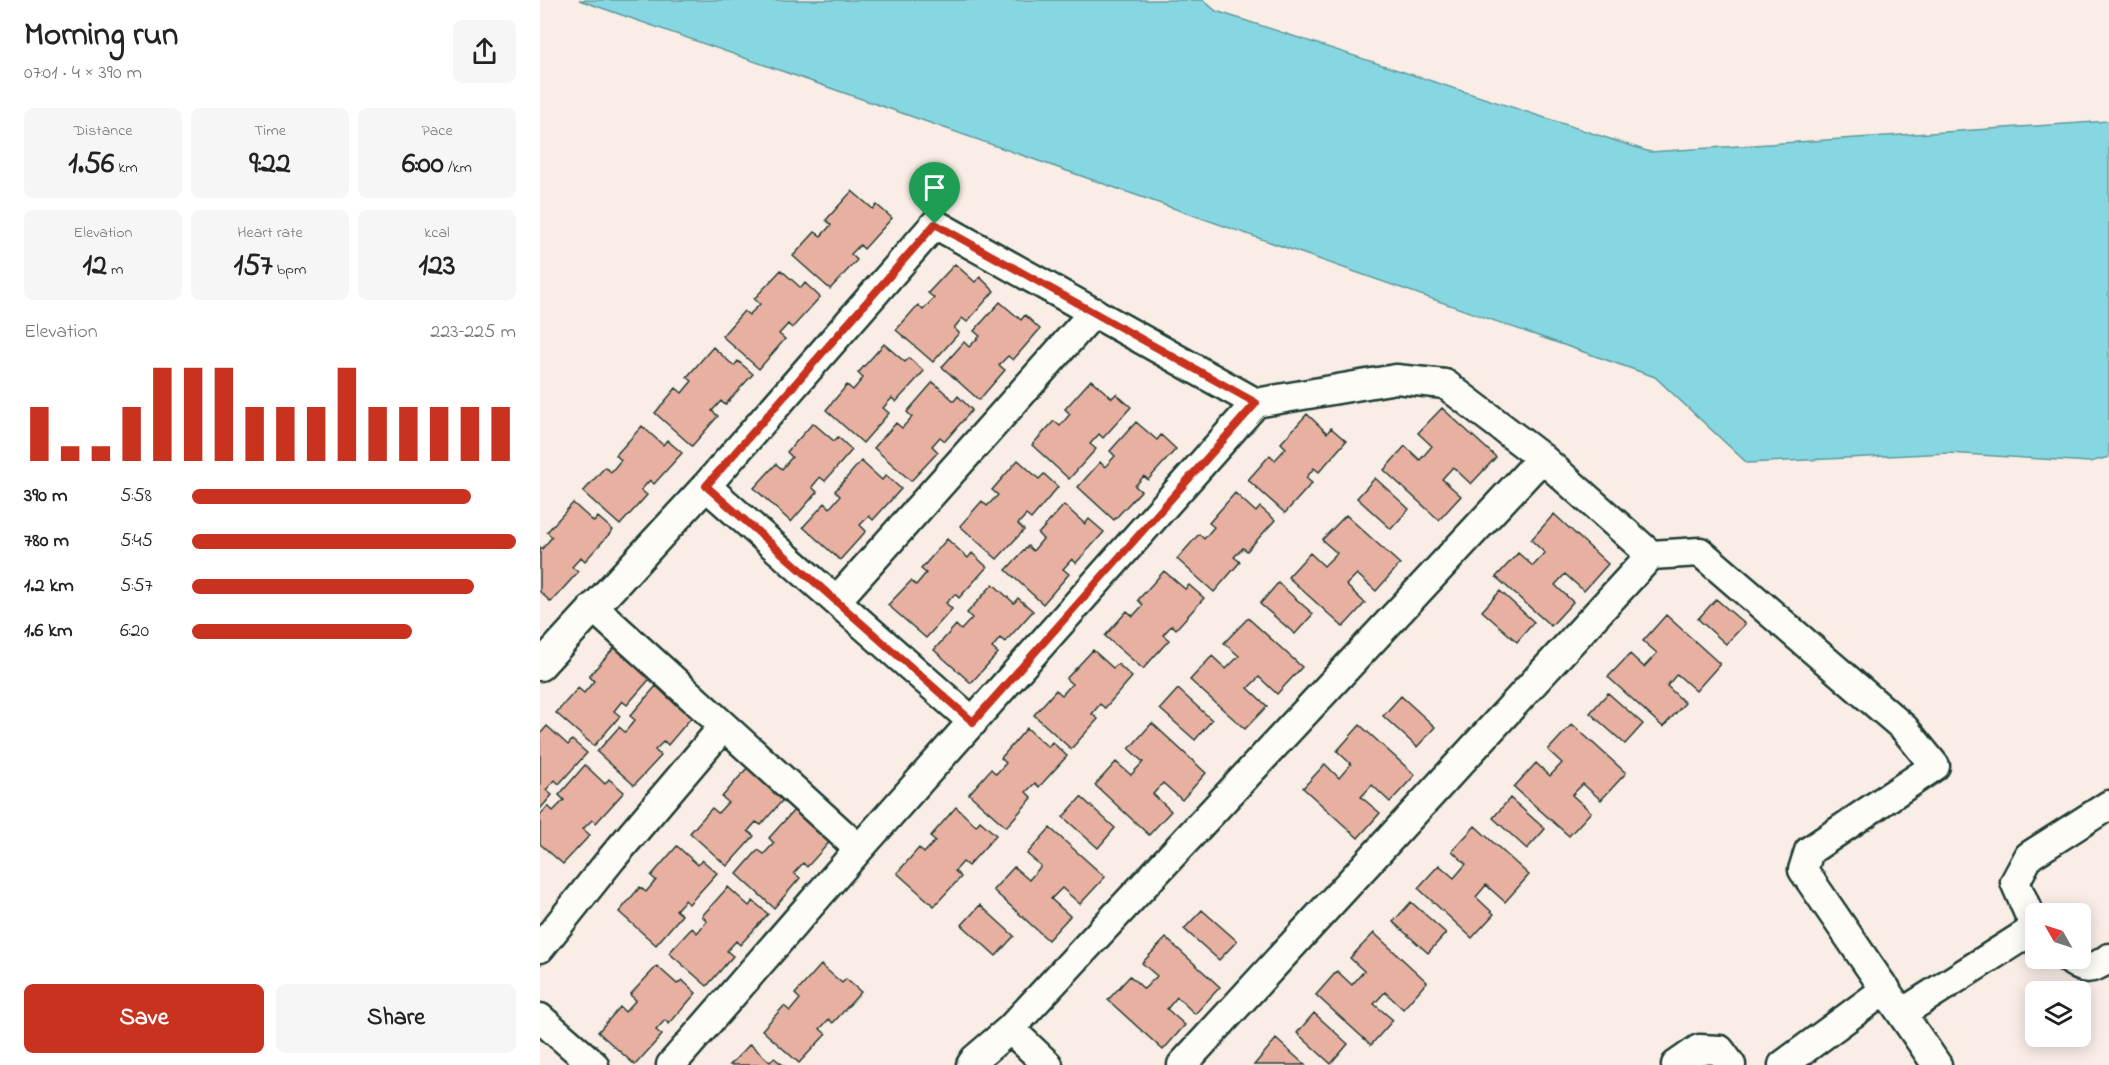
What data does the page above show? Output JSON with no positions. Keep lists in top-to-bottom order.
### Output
{
  "north": "top left",
  "page": {
    "heading": ["Morning run", "07:01 · 4 × 390 m"],
    "stats": [
      ["Distance", "1.56 km"],
      ["Time", "9:22"],
      ["Pace", "6:00 /km"],
      ["Elevation", "12 m"],
      ["Heart rate", "157 bpm"],
      ["kcal", "123"]
    ],
    "chart": ["Elevation", "223–225 m"],
    "list": [
      {
        "name": "390 m",
        "note": "5:58"
      },
      {
        "name": "780 m",
        "note": "5:45"
      },
      {
        "name": "1.2 km",
        "note": "5:57"
      },
      {
        "name": "1.6 km",
        "note": "6:20"
      }
    ],
    "buttons": ["Save", "Share"]
  }
}
